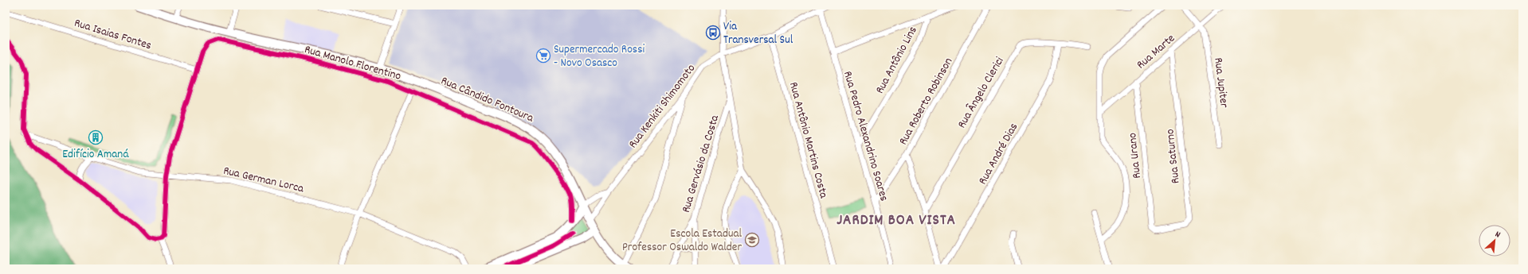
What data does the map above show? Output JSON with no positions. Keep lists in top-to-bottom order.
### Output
{
  "streets": {
    "main road": ["Rua Cândido Fontoura"],
    "street": [
      "Rua Isaias Fontes",
      "Rua Marte",
      "Rua Antônio Lins",
      "Rua Manolo Florentino",
      "Rua Jupiter",
      "Rua Ângelo Clerici",
      "Rua Roberto Robinson",
      "Rua Kenkiti Shimomoto",
      "Rua Pedro Alexandrino Soares",
      "Rua Antônio Martins Costa",
      "Rua André Dias",
      "Rua Urano",
      "Rua Saturno",
      "Rua Gervásio da Costa",
      "Rua German Lorca"
    ]
  },
  "crossings": [
    ["Rua Isaias Fontes", "Rua Manolo Florentino"],
    ["Rua Marte", "Rua Jupiter"],
    ["Rua Marte", "Rua Urano"],
    ["Rua Marte", "Rua Saturno"],
    ["Rua Antônio Lins", "Rua Pedro Alexandrino Soares"],
    ["Rua Manolo Florentino", "Rua German Lorca"],
    ["Rua Ângelo Clerici", "Rua André Dias"],
    ["Rua Cândido Fontoura", "Rua Kenkiti Shimomoto"],
    ["Rua Roberto Robinson", "Rua Pedro Alexandrino Soares"],
    ["Rua Kenkiti Shimomoto", "Rua Pedro Alexandrino Soares"],
    ["Rua Kenkiti Shimomoto", "Rua Antônio Martins Costa"],
    ["Rua Urano", "Rua Saturno"]
  ],
  "districts": ["JARDIM BOA VISTA"],
  "places": {
    "bus stop": ["Via Transversal Sul"],
    "supermarket": ["Supermercado Rossi - Novo Osasco"],
    "building": ["Edifício Amaná"],
    "school or university": ["Escola Estadual Professor Oswaldo Walder"]
  },
  "north": "top right"
}
